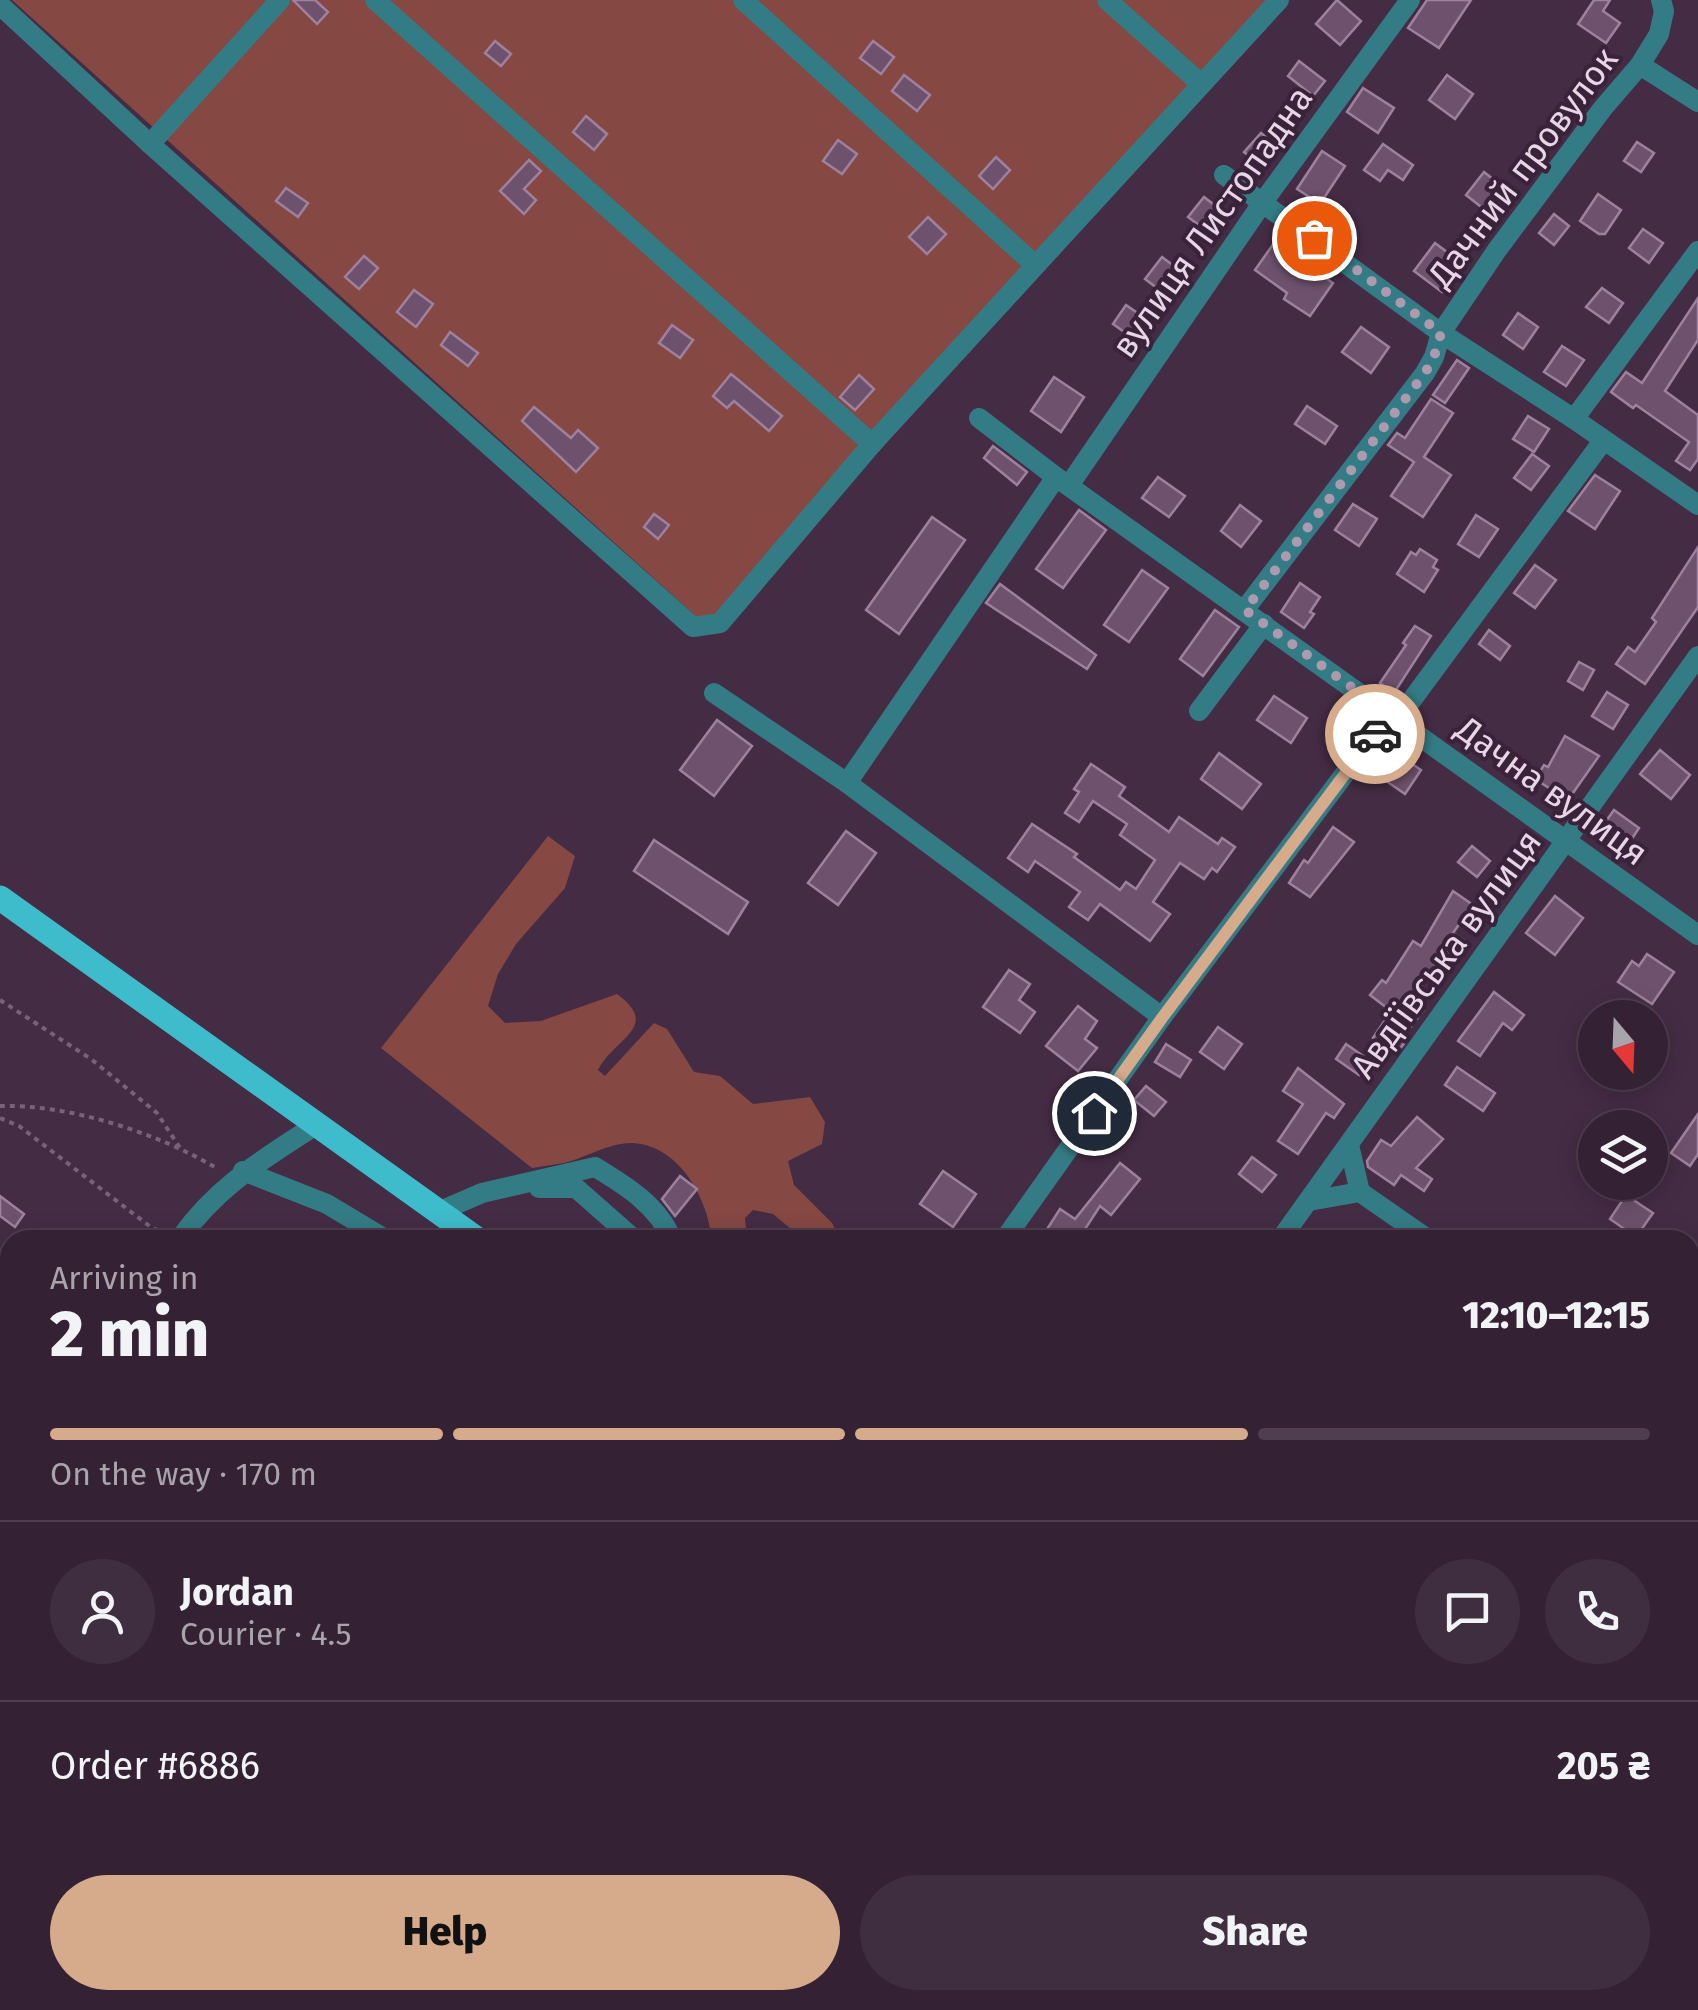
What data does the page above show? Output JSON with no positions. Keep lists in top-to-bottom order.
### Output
{
  "streets": {
    "street": [
      "Дачний провулок",
      "вулиця Листопадна",
      "Дачна вулиця",
      "Авдіївська вулиця"
    ]
  },
  "crossings": [
    ["Дачний провулок", "Дачна вулиця"],
    ["вулиця Листопадна", "Дачна вулиця"],
    ["Дачна вулиця", "Авдіївська вулиця"]
  ],
  "north": "bottom",
  "page": {
    "heading": ["2 min", "Arriving in", "12:10–12:15"],
    "panel": [
      "Jordan",
      "Courier · 4.5",
      "Order #6886",
      "205 ₴"
    ],
    "bar": "On the way · 170 m",
    "buttons": ["Help", "Share"]
  }
}
